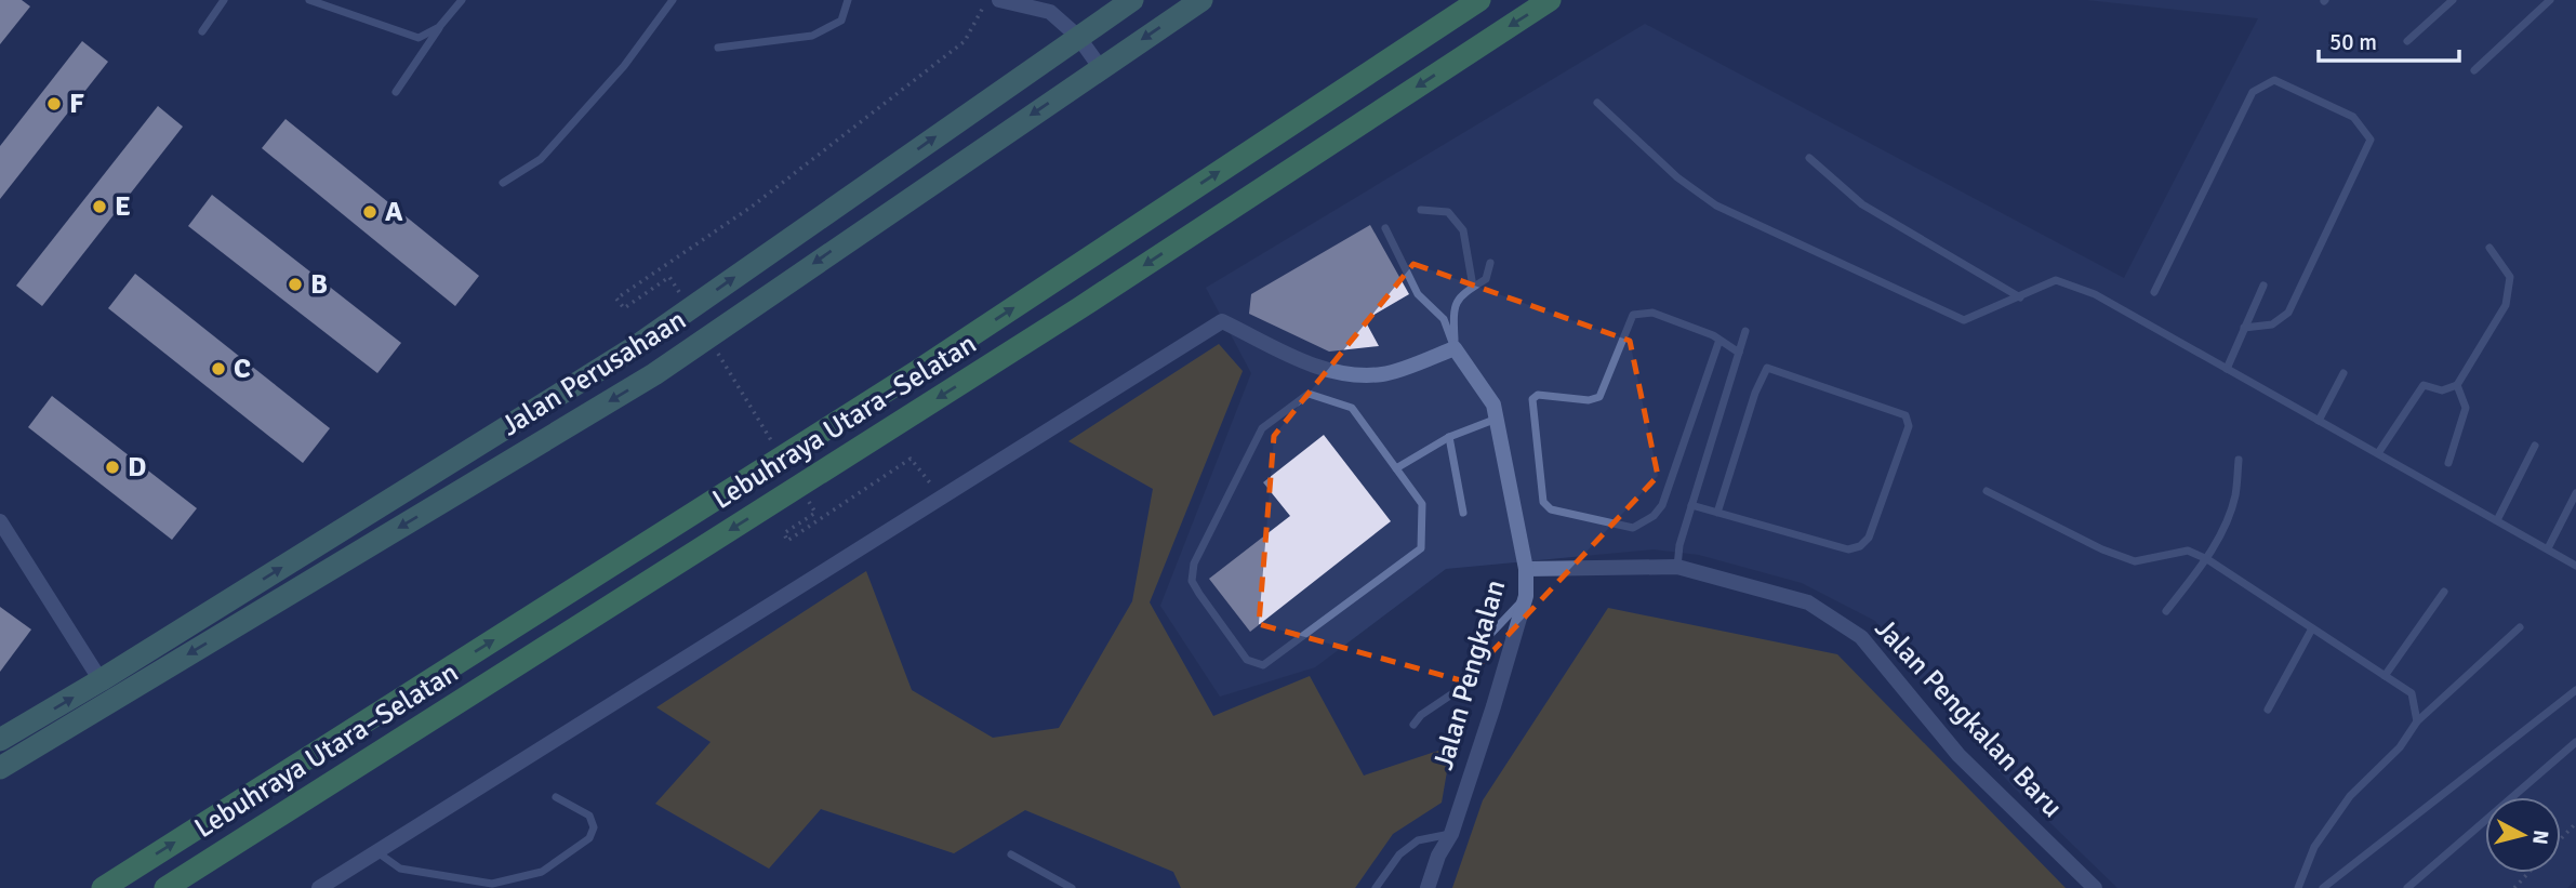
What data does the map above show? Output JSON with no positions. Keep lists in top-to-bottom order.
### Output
{
  "streets": {
    "highway": ["Lebuhraya Utara–Selatan"],
    "main road": ["Jalan Perusahaan"],
    "street": ["Jalan Pengkalan", "Jalan Pengkalan Baru"]
  },
  "crossings": [
    ["Jalan Pengkalan", "Jalan Pengkalan Baru"]
  ],
  "places": [
    "F",
    "E",
    "A",
    "B",
    "C",
    "D"
  ],
  "scale_bar": "50 m",
  "north": "right"
}
